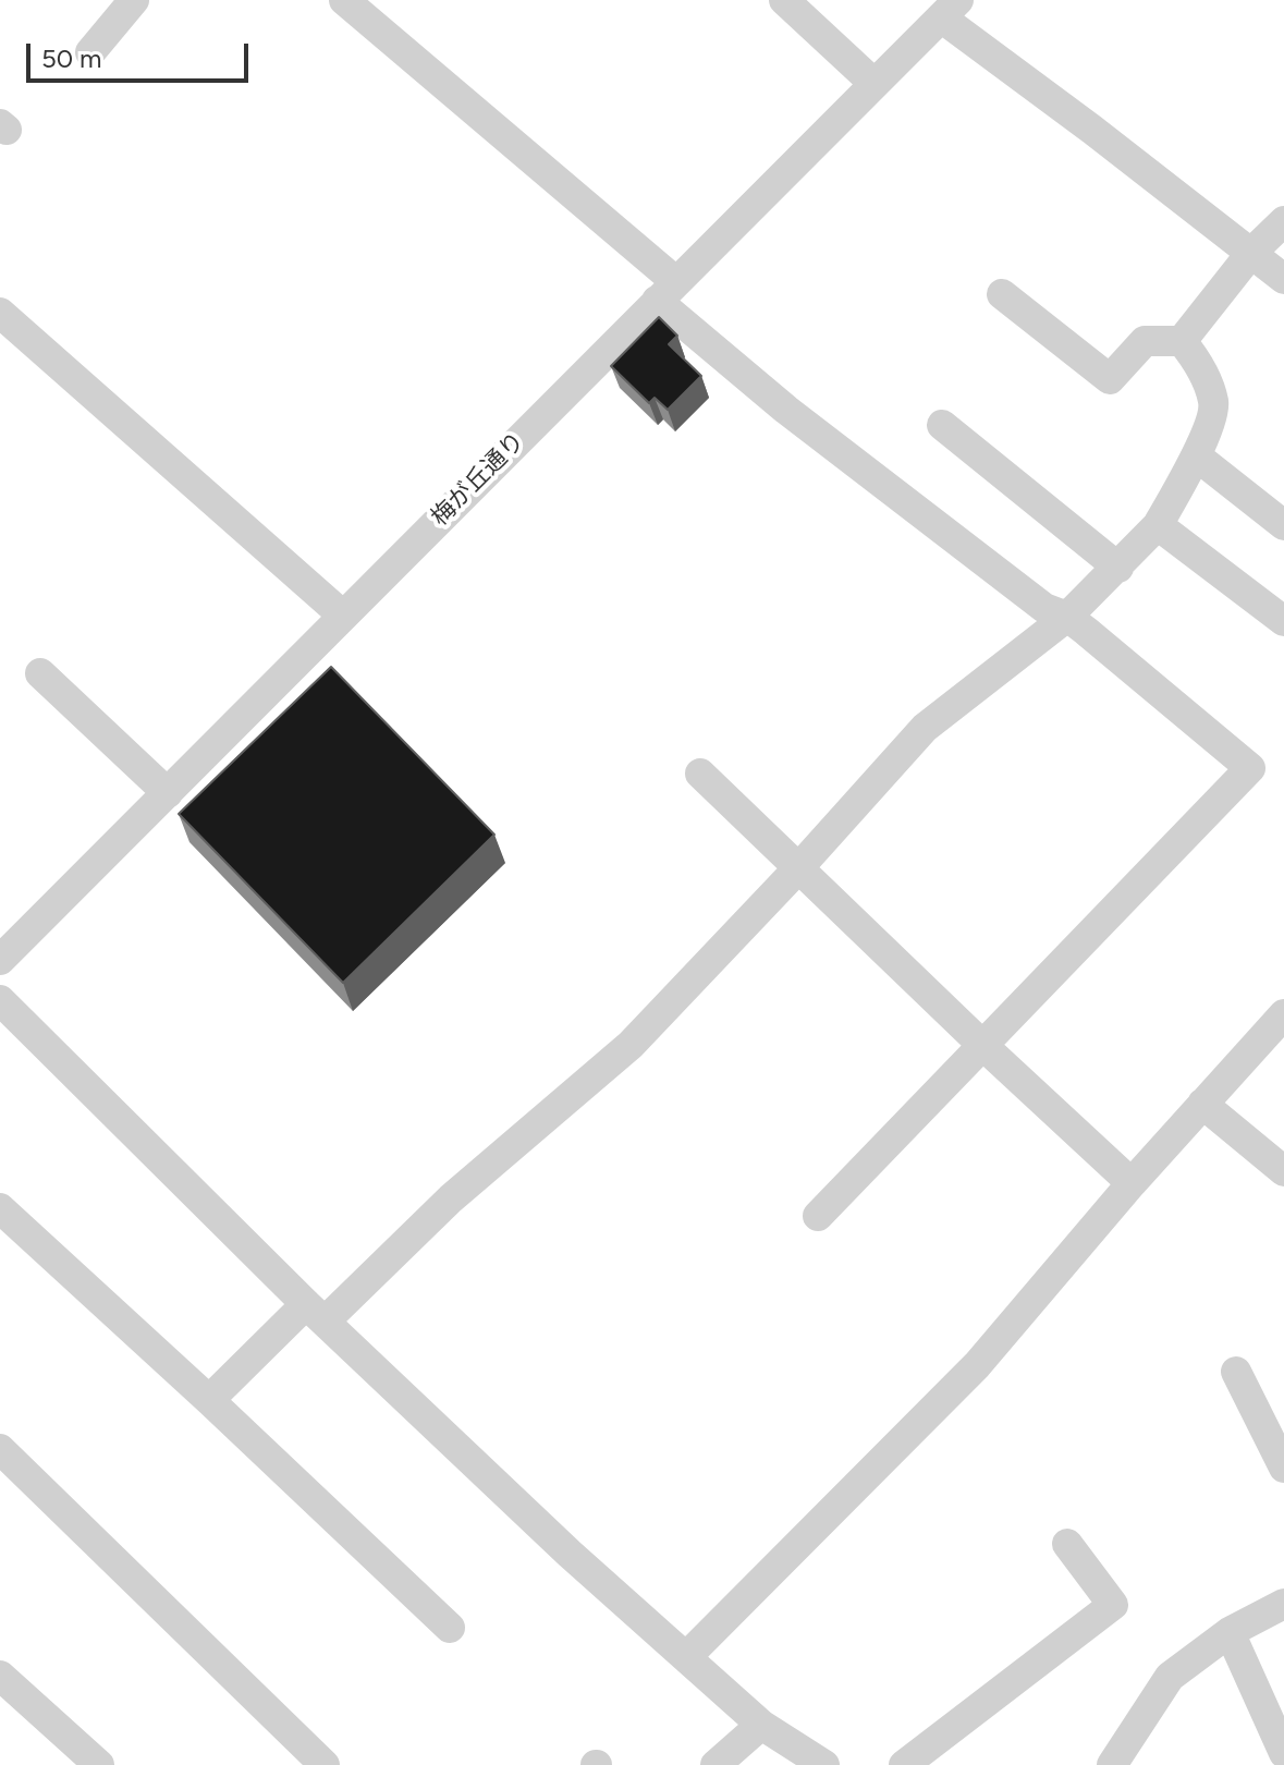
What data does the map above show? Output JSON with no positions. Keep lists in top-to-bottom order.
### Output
{
  "streets": {
    "street": ["梅が丘通り"]
  },
  "scale_bar": "50 m"
}
